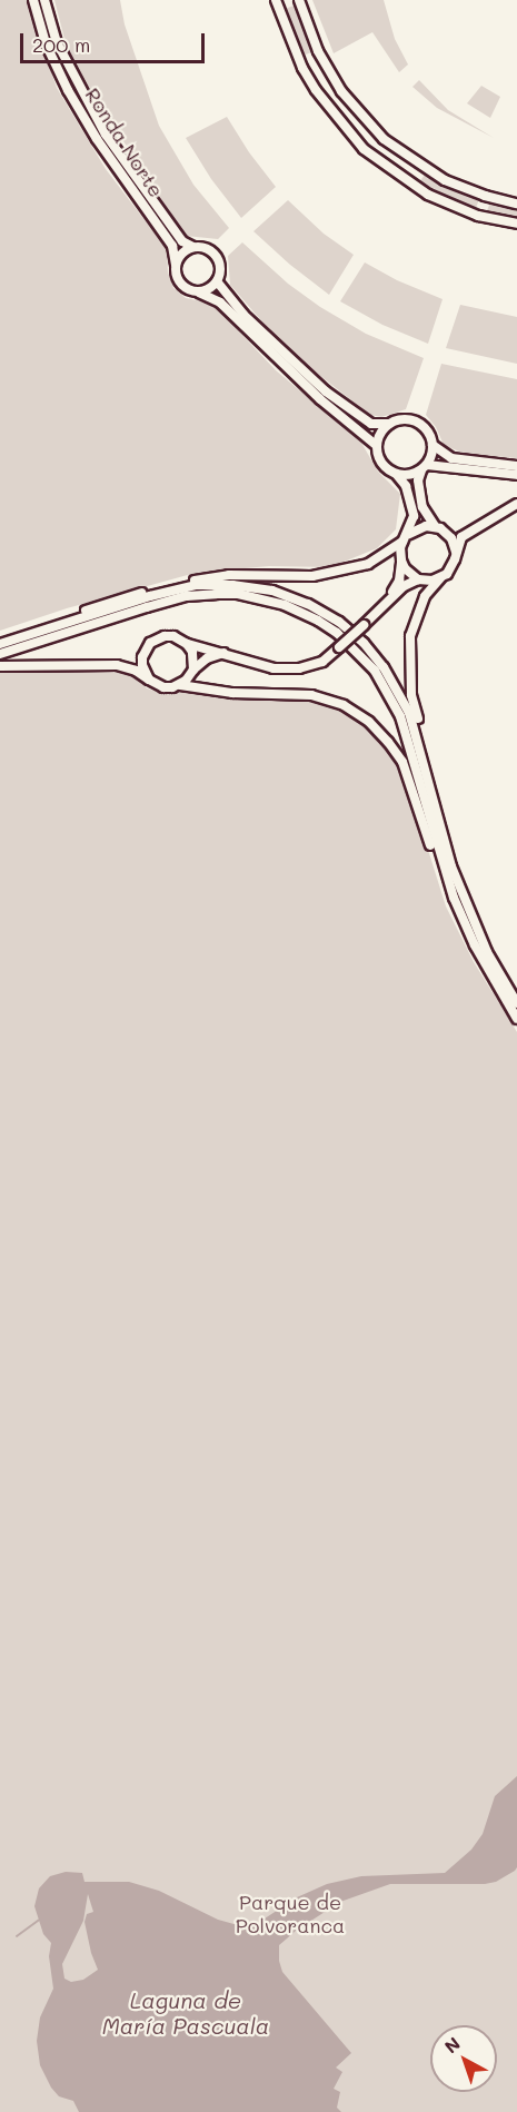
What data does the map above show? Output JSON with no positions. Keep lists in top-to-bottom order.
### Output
{
  "streets": {
    "main road": ["Ronda Norte"]
  },
  "water": ["Laguna de María Pascuala"],
  "parks": ["Parque de Polvoranca"],
  "scale_bar": "200 m",
  "north": "top left"
}
